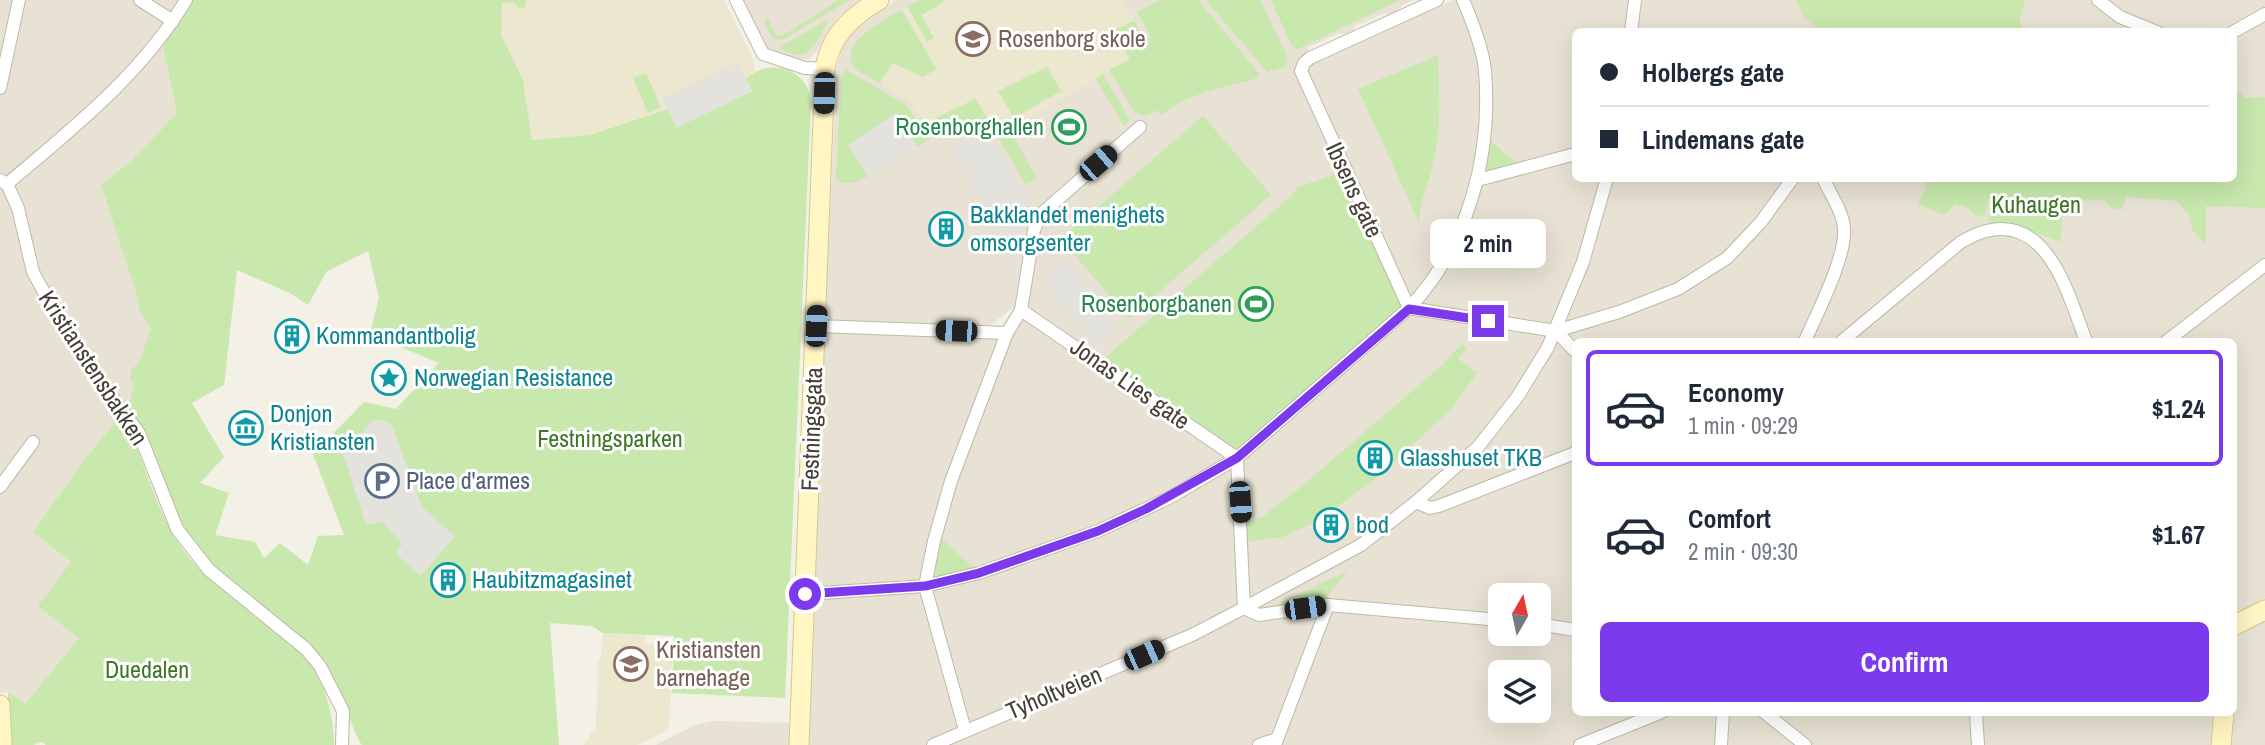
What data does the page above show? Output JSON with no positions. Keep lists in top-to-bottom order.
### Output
{
  "streets": {
    "main road": ["Festningsgata"],
    "street": [
      "Ibsens gate",
      "Kristianstensbakken",
      "Jonas Lies gate",
      "Tyholtveien"
    ]
  },
  "parks": ["Kuhaugen", "Festningsparken", "Duedalen"],
  "places": {
    "school or university": ["Rosenborg skole", "Kristiansten barnehage"],
    "sports": ["Rosenborghallen", "Rosenborgbanen"],
    "building": [
      "Bakklandet menighets omsorgsenter",
      "Kommandantbolig",
      "Glasshuset TKB",
      "bod",
      "Haubitzmagasinet"
    ],
    "place": ["Norwegian Resistance"],
    "museum": ["Donjon Kristiansten"],
    "parking": ["Place d'armes"]
  },
  "north": "top",
  "page": {
    "banner": ["Holbergs gate", "Lindemans gate"],
    "bubble": "2 min",
    "list": [
      {
        "name": "Economy",
        "note": "1 min · 09:29",
        "value": "$1.24"
      },
      {
        "name": "Comfort",
        "note": "2 min · 09:30",
        "value": "$1.67"
      }
    ],
    "buttons": "Confirm"
  }
}
